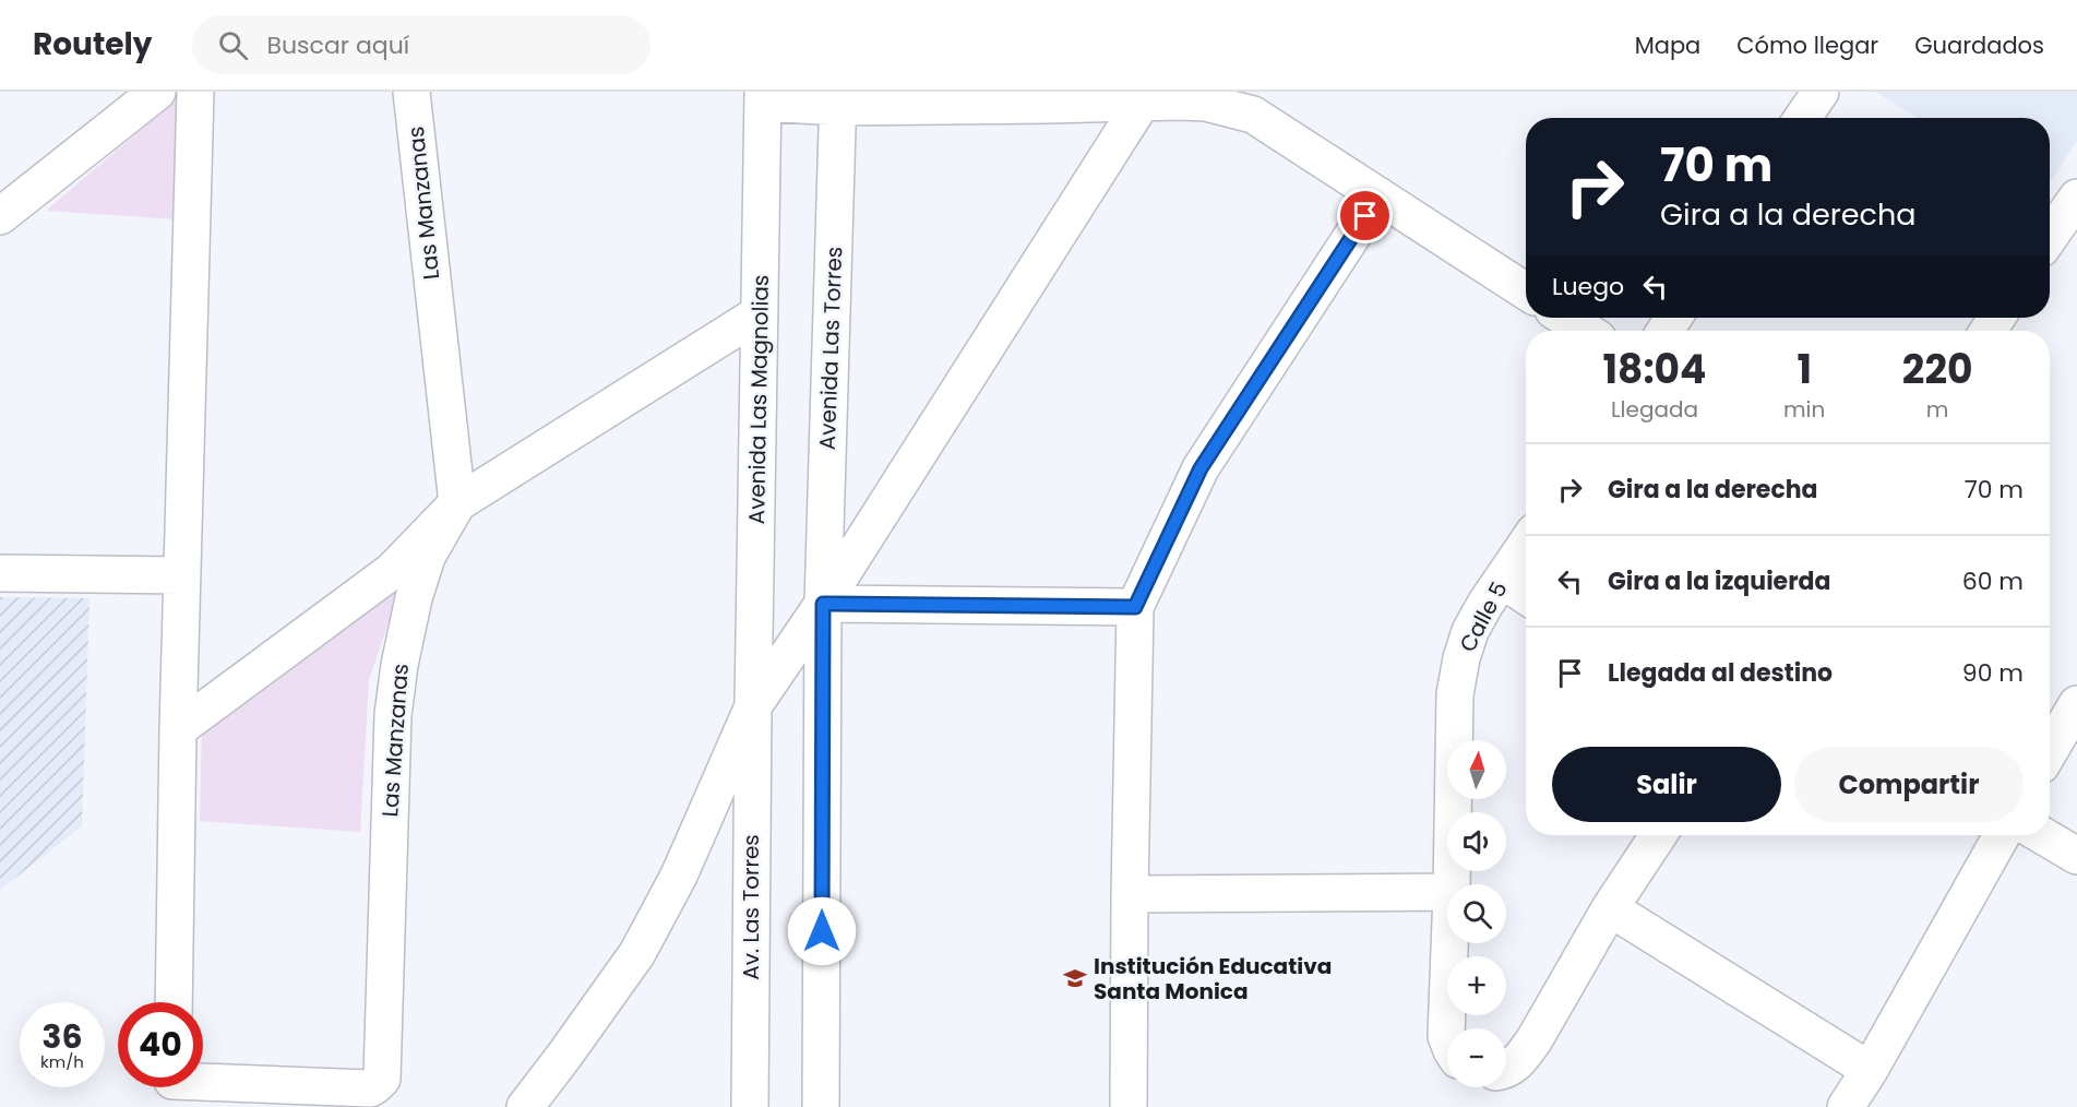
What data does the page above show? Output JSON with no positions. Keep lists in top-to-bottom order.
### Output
{
  "streets": {
    "street": [
      "Las Manzanas",
      "Avenida Las Torres",
      "Avenida Las Magnolias",
      "Calle 5",
      "Av. Las Torres"
    ]
  },
  "crossings": [
    ["Avenida Las Torres", "Avenida Las Magnolias"],
    ["Avenida Las Magnolias", "Av. Las Torres"]
  ],
  "places": {
    "school or university": ["Institución Educativa Santa Monica"]
  },
  "north": "top",
  "page": {
    "header": "Routely",
    "search": "Buscar aquí",
    "nav": ["Mapa", "Cómo llegar", "Guardados"],
    "turn": ["70 m", "Gira a la derecha"],
    "then": "Luego",
    "eta": [
      "18:04",
      "Llegada",
      "1",
      "min",
      "220",
      "m"
    ],
    "list": [
      {
        "name": "Gira a la derecha",
        "value": "70 m"
      },
      {
        "name": "Gira a la izquierda",
        "value": "60 m"
      },
      {
        "name": "Llegada al destino",
        "value": "90 m"
      }
    ],
    "buttons": ["Salir", "Compartir"],
    "map_buttons": ["+", "−"],
    "speed": "36 km/h",
    "limit": "40"
  }
}
